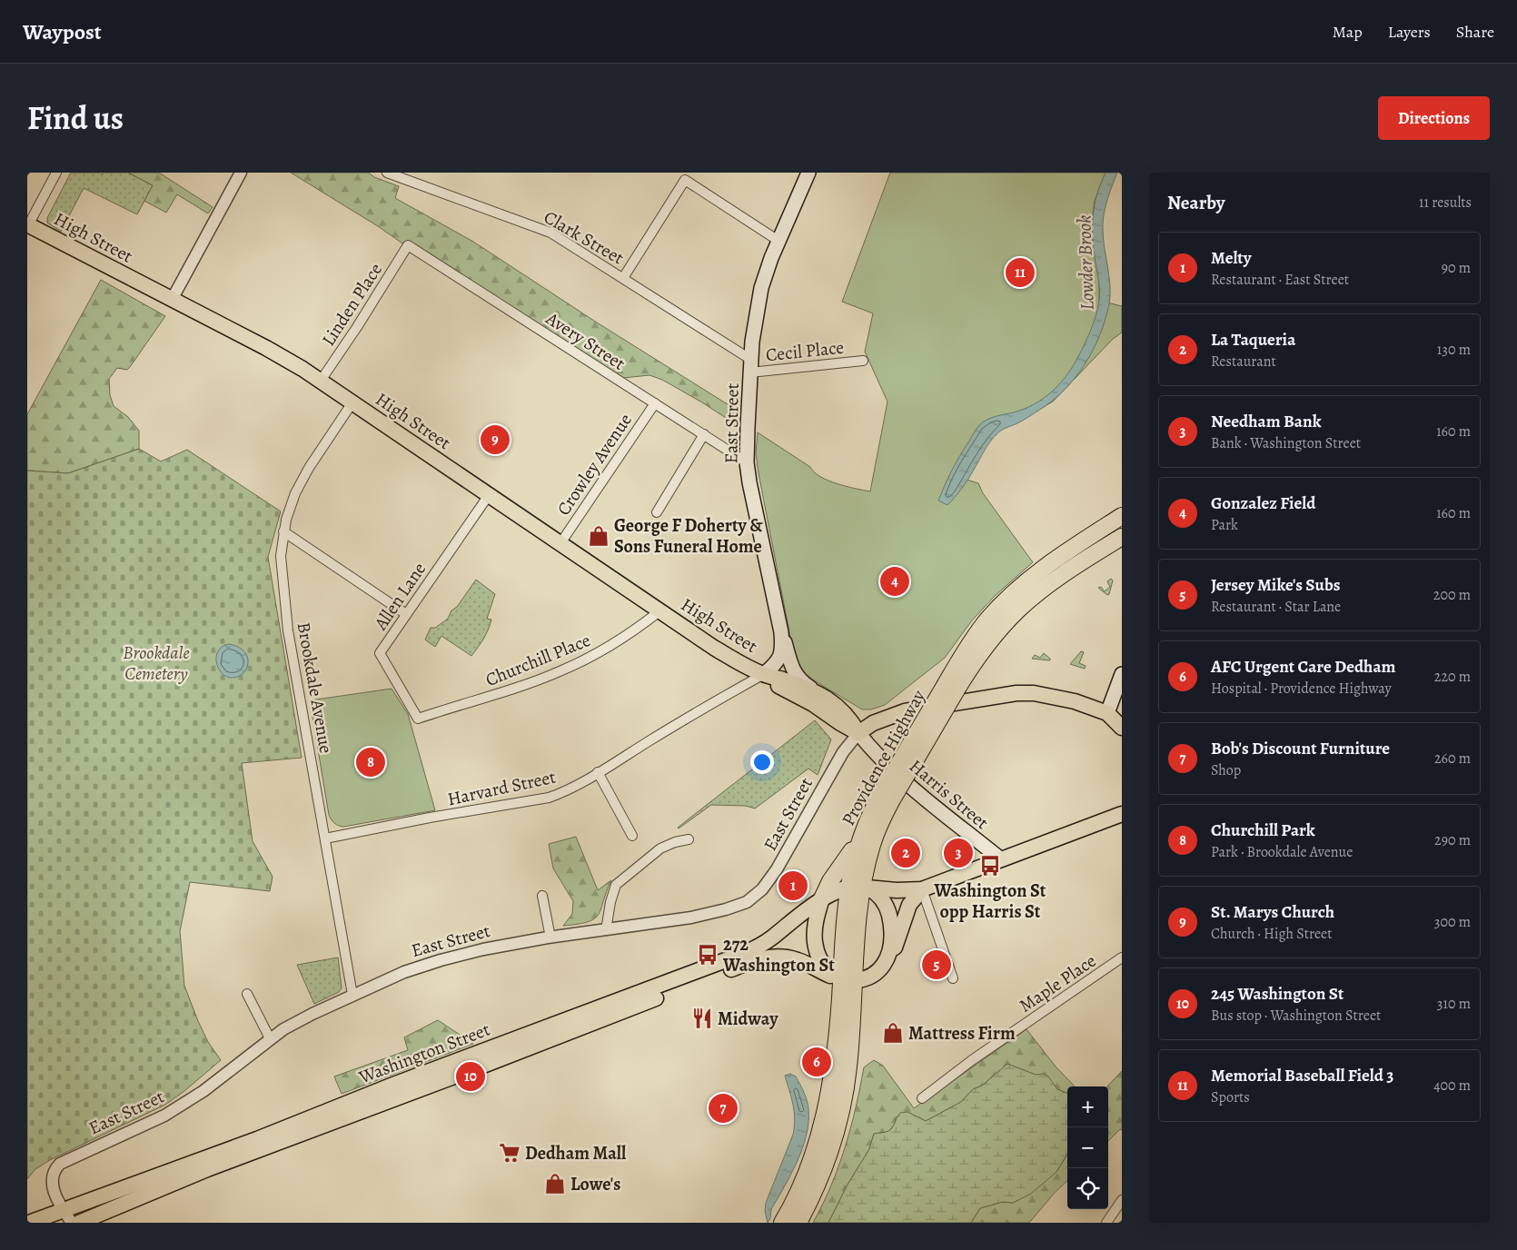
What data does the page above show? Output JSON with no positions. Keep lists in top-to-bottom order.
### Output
{
  "streets": {
    "highway": ["Providence Highway"],
    "main road": [
      "High Street",
      "East Street",
      "Harris Street",
      "Washington Street"
    ],
    "street": [
      "Clark Street",
      "Linden Place",
      "Avery Street",
      "Cecil Place",
      "Crowley Avenue",
      "Allen Lane",
      "Churchill Place",
      "Brookdale Avenue",
      "Harvard Street",
      "Maple Place"
    ]
  },
  "crossings": [
    ["High Street", "Linden Place"],
    ["High Street", "East Street"],
    ["High Street", "Crowley Avenue"],
    ["High Street", "Allen Lane"],
    ["High Street", "Churchill Place"],
    ["High Street", "Brookdale Avenue"],
    ["High Street", "Harvard Street"],
    ["High Street", "Harris Street"],
    ["Clark Street", "Cecil Place"],
    ["Clark Street", "East Street"],
    ["Linden Place", "Avery Street"],
    ["Avery Street", "East Street"],
    ["Avery Street", "Crowley Avenue"],
    ["Cecil Place", "East Street"],
    ["East Street", "Brookdale Avenue"],
    ["East Street", "Harvard Street"],
    ["East Street", "Harris Street"],
    ["East Street", "Washington Street"],
    ["Allen Lane", "Churchill Place"],
    ["Brookdale Avenue", "Harvard Street"],
    ["Providence Highway", "Washington Street"]
  ],
  "water": ["Lowder Brook"],
  "parks": ["Brookdale Cemetery"],
  "places": {
    "shop": ["George F Doherty & Sons Funeral Home", "Mattress Firm", "Lowe's"],
    "bus stop": ["Washington St opp Harris St", "272 Washington St"],
    "restaurant": ["Midway"],
    "supermarket": ["Dedham Mall"]
  },
  "page": {
    "header": "Waypost",
    "nav": ["Map", "Layers", "Share"],
    "title": "Find us",
    "buttons": "Directions",
    "heading": ["Nearby", "11 results"],
    "list": [
      {
        "mark": "1",
        "name": "Melty",
        "note": "Restaurant · East Street",
        "value": "90 m"
      },
      {
        "mark": "2",
        "name": "La Taqueria",
        "note": "Restaurant",
        "value": "130 m"
      },
      {
        "mark": "3",
        "name": "Needham Bank",
        "note": "Bank · Washington Street",
        "value": "160 m"
      },
      {
        "mark": "4",
        "name": "Gonzalez Field",
        "note": "Park",
        "value": "160 m"
      },
      {
        "mark": "5",
        "name": "Jersey Mike's Subs",
        "note": "Restaurant · Star Lane",
        "value": "200 m"
      },
      {
        "mark": "6",
        "name": "AFC Urgent Care Dedham",
        "note": "Hospital · Providence Highway",
        "value": "220 m"
      },
      {
        "mark": "7",
        "name": "Bob's Discount Furniture",
        "note": "Shop",
        "value": "260 m"
      },
      {
        "mark": "8",
        "name": "Churchill Park",
        "note": "Park · Brookdale Avenue",
        "value": "290 m"
      },
      {
        "mark": "9",
        "name": "St. Marys Church",
        "note": "Church · High Street",
        "value": "300 m"
      },
      {
        "mark": "10",
        "name": "245 Washington St",
        "note": "Bus stop · Washington Street",
        "value": "310 m"
      },
      {
        "mark": "11",
        "name": "Memorial Baseball Field 3",
        "note": "Sports",
        "value": "400 m"
      }
    ],
    "pins": [
      "11",
      "9",
      "4",
      "8",
      "2",
      "3",
      "1",
      "5",
      "6",
      "10",
      "7"
    ],
    "map_buttons": ["+", "−"]
  }
}
